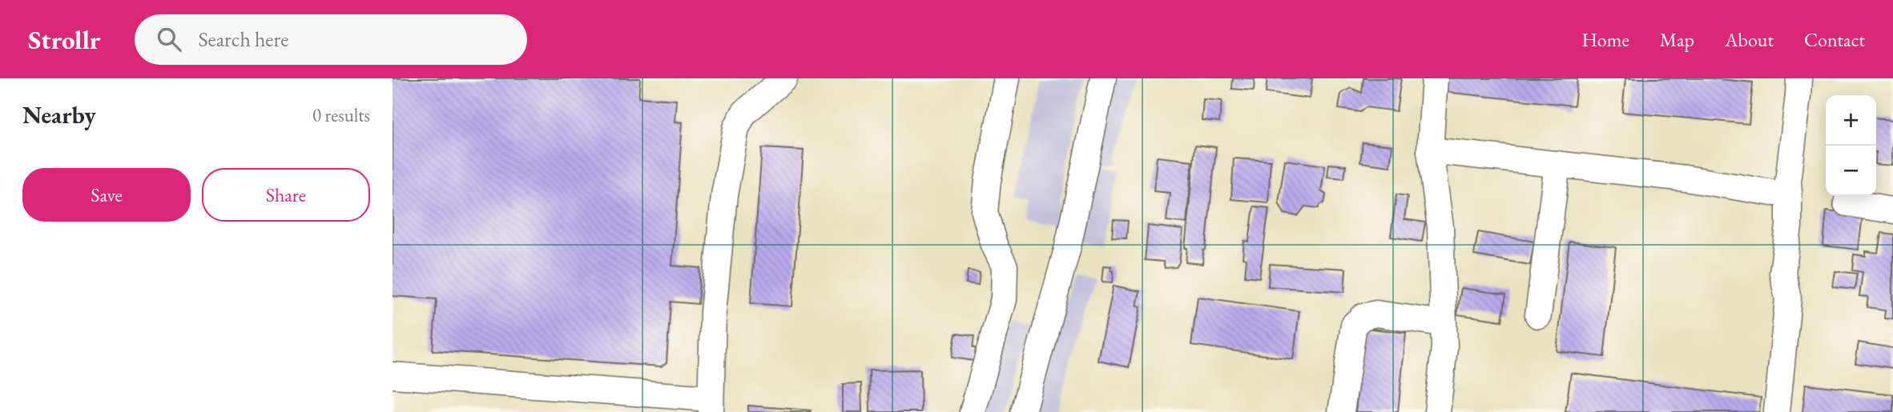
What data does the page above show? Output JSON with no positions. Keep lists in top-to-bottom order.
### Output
{
  "page": {
    "header": "Strollr",
    "search": "Search here",
    "nav": [
      "Home",
      "Map",
      "About",
      "Contact"
    ],
    "heading": ["Nearby", "0 results"],
    "map_buttons": ["+", "−"],
    "buttons": ["Save", "Share"]
  }
}
